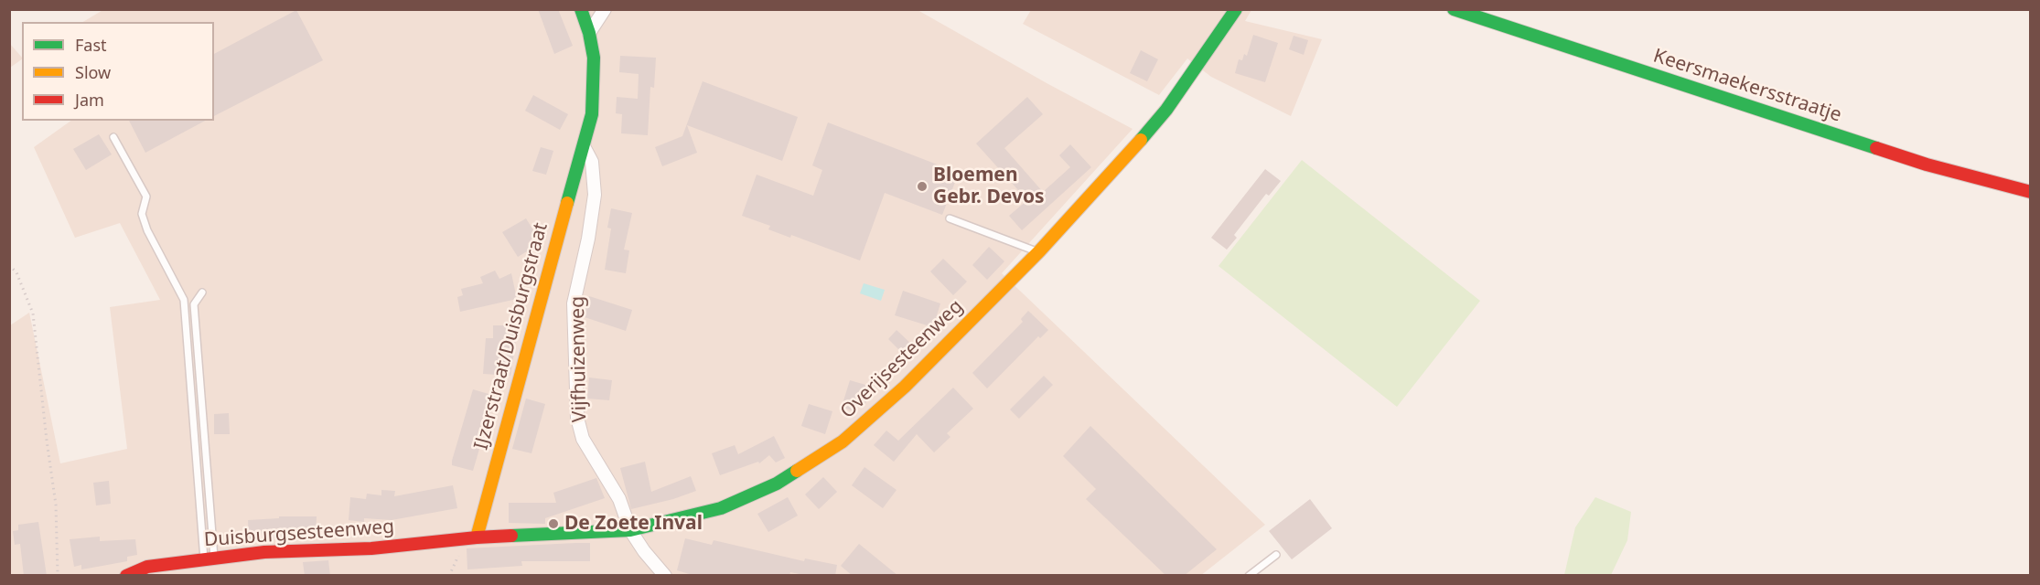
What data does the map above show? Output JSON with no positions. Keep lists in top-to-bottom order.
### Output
{
  "streets": {
    "street": [
      "Keersmaekersstraatje",
      "IJzerstraat/Duisburgstraat",
      "Vijfhuizenweg",
      "Overijsesteenweg",
      "Duisburgsesteenweg"
    ]
  },
  "crossings": [
    ["IJzerstraat/Duisburgstraat", "Vijfhuizenweg"],
    ["IJzerstraat/Duisburgstraat", "Overijsesteenweg"],
    ["IJzerstraat/Duisburgstraat", "Duisburgsesteenweg"],
    ["Vijfhuizenweg", "Overijsesteenweg"],
    ["Overijsesteenweg", "Duisburgsesteenweg"]
  ],
  "places": ["Bloemen Gebr. Devos", "De Zoete Inval"],
  "legend": ["Fast", "Slow", "Jam"]
}
